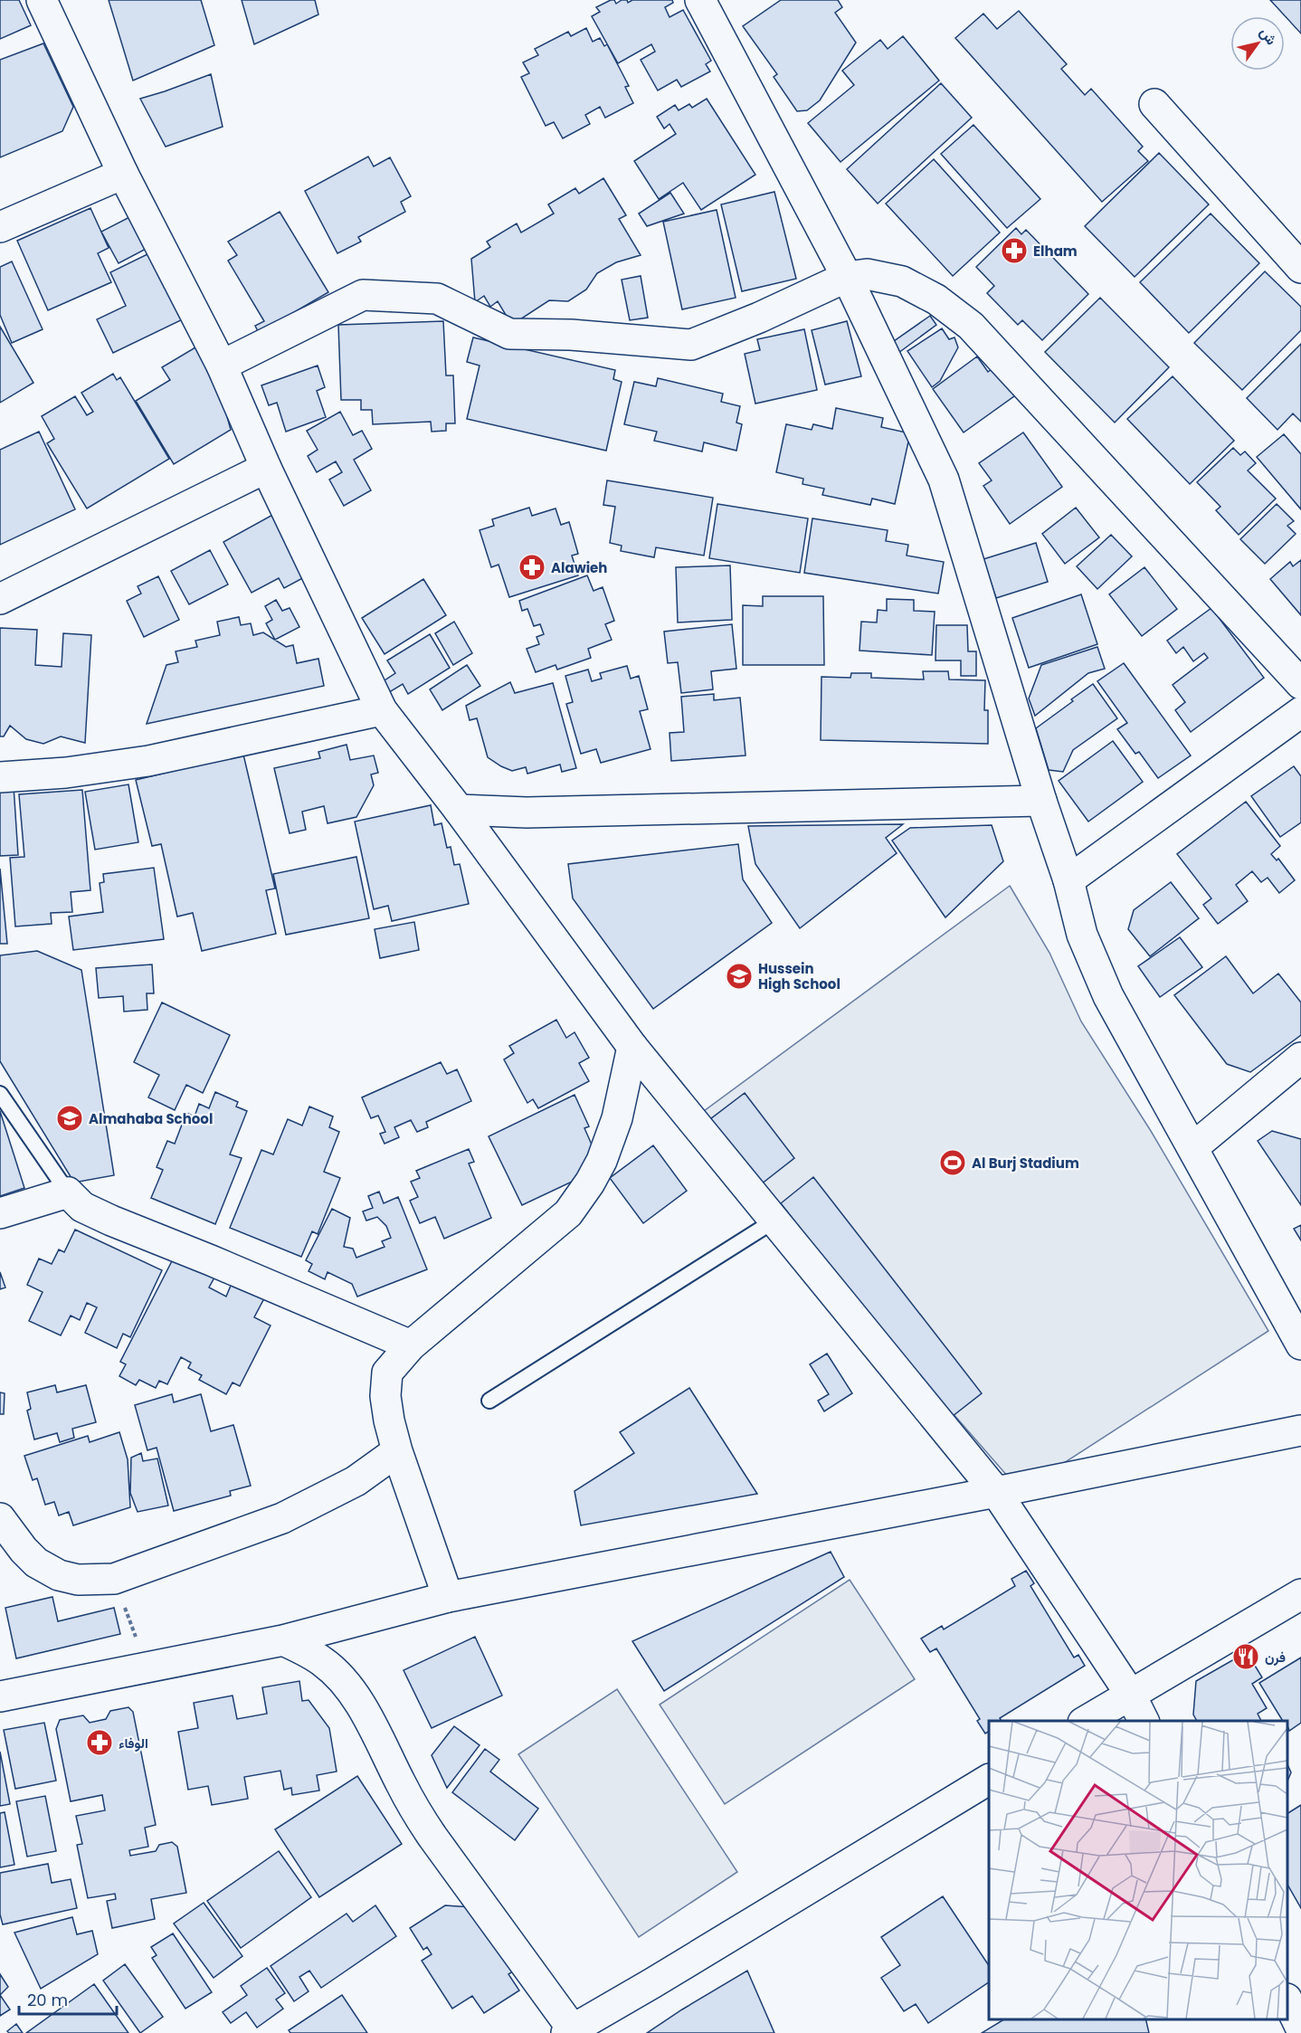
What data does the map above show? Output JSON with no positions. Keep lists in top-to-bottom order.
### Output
{
  "places": {
    "pharmacy": ["Elham", "Alawieh", "الوفاء"],
    "school or university": ["Hussein High School", "Almahaba School"],
    "sports": ["Al Burj Stadium"],
    "restaurant": ["فرن"]
  },
  "scale_bar": "20 m",
  "north": "top right"
}
